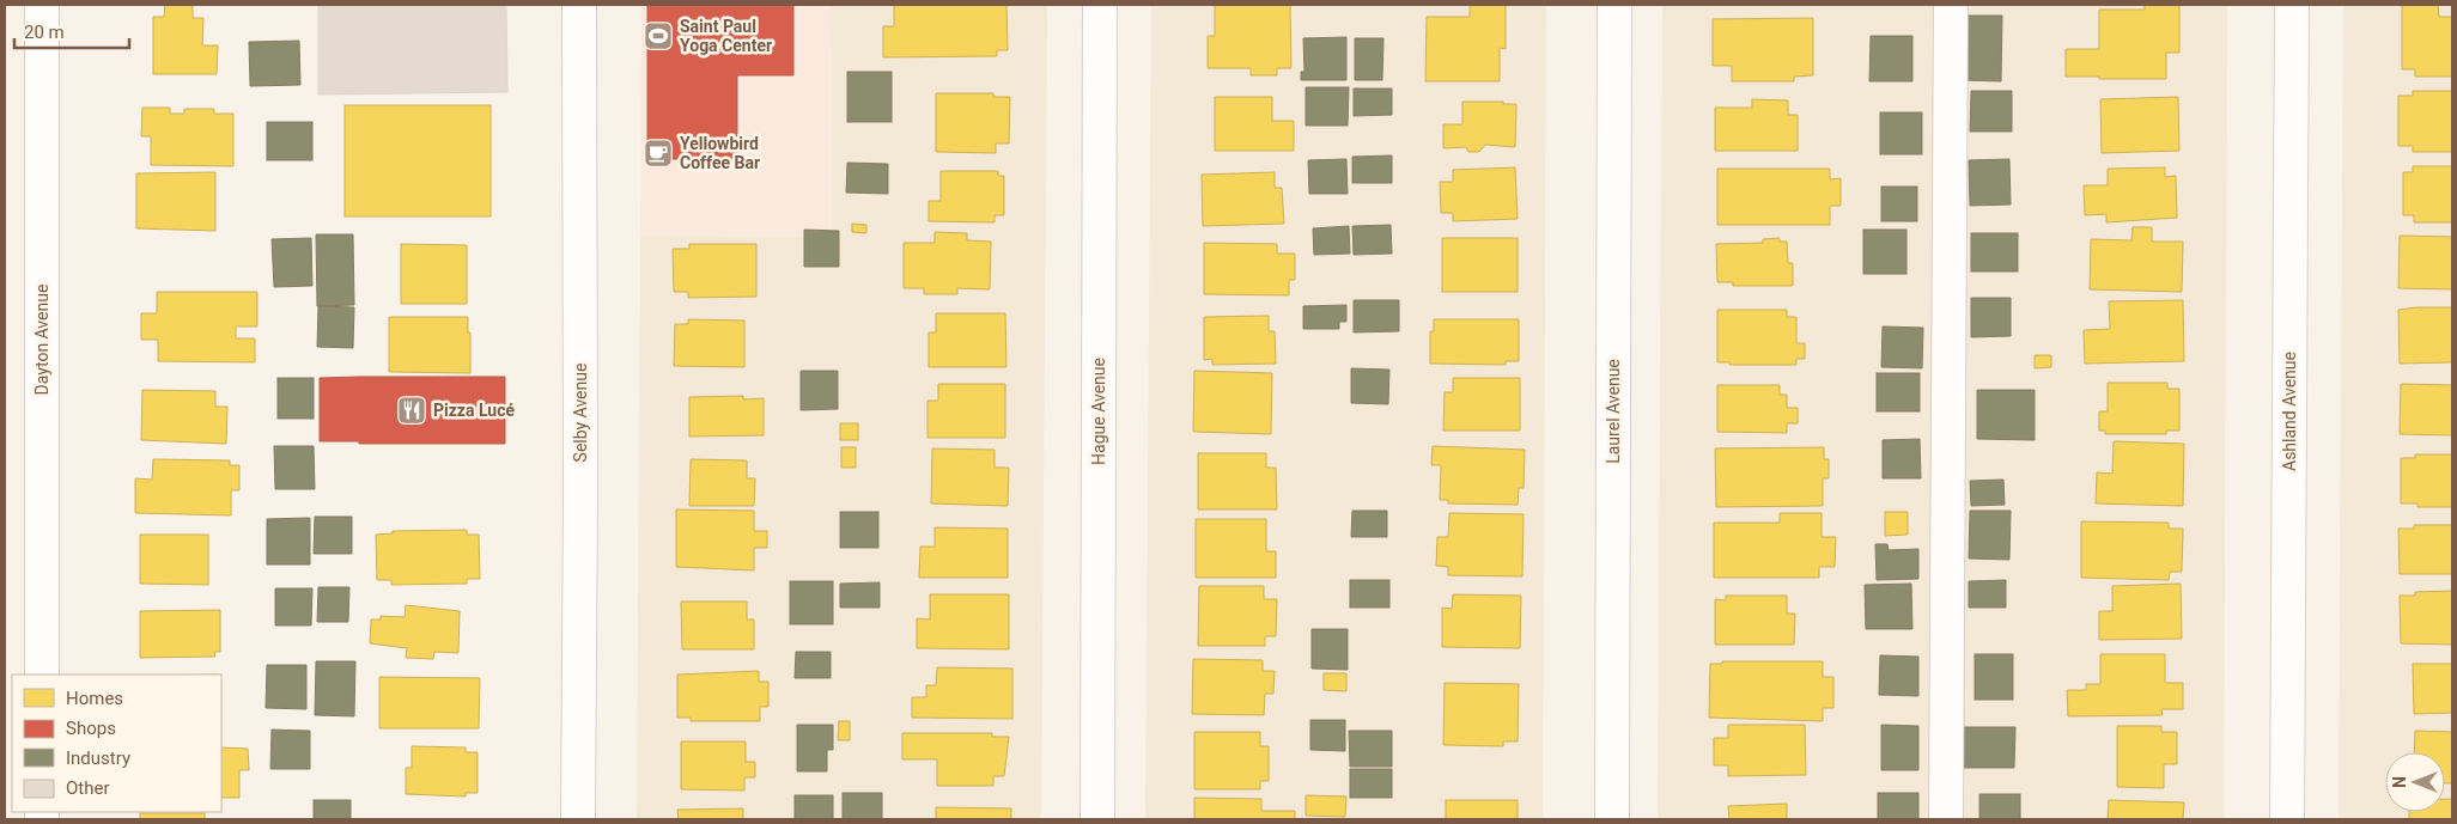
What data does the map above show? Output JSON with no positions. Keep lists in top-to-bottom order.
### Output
{
  "streets": {
    "street": [
      "Dayton Avenue",
      "Hague Avenue",
      "Laurel Avenue",
      "Ashland Avenue",
      "Selby Avenue"
    ]
  },
  "places": {
    "sports": ["Saint Paul Yoga Center"],
    "cafe": ["Yellowbird Coffee Bar"],
    "restaurant": ["Pizza Lucé"]
  },
  "legend": [
    "Homes",
    "Shops",
    "Industry",
    "Other"
  ],
  "scale_bar": "20 m",
  "north": "left"
}
